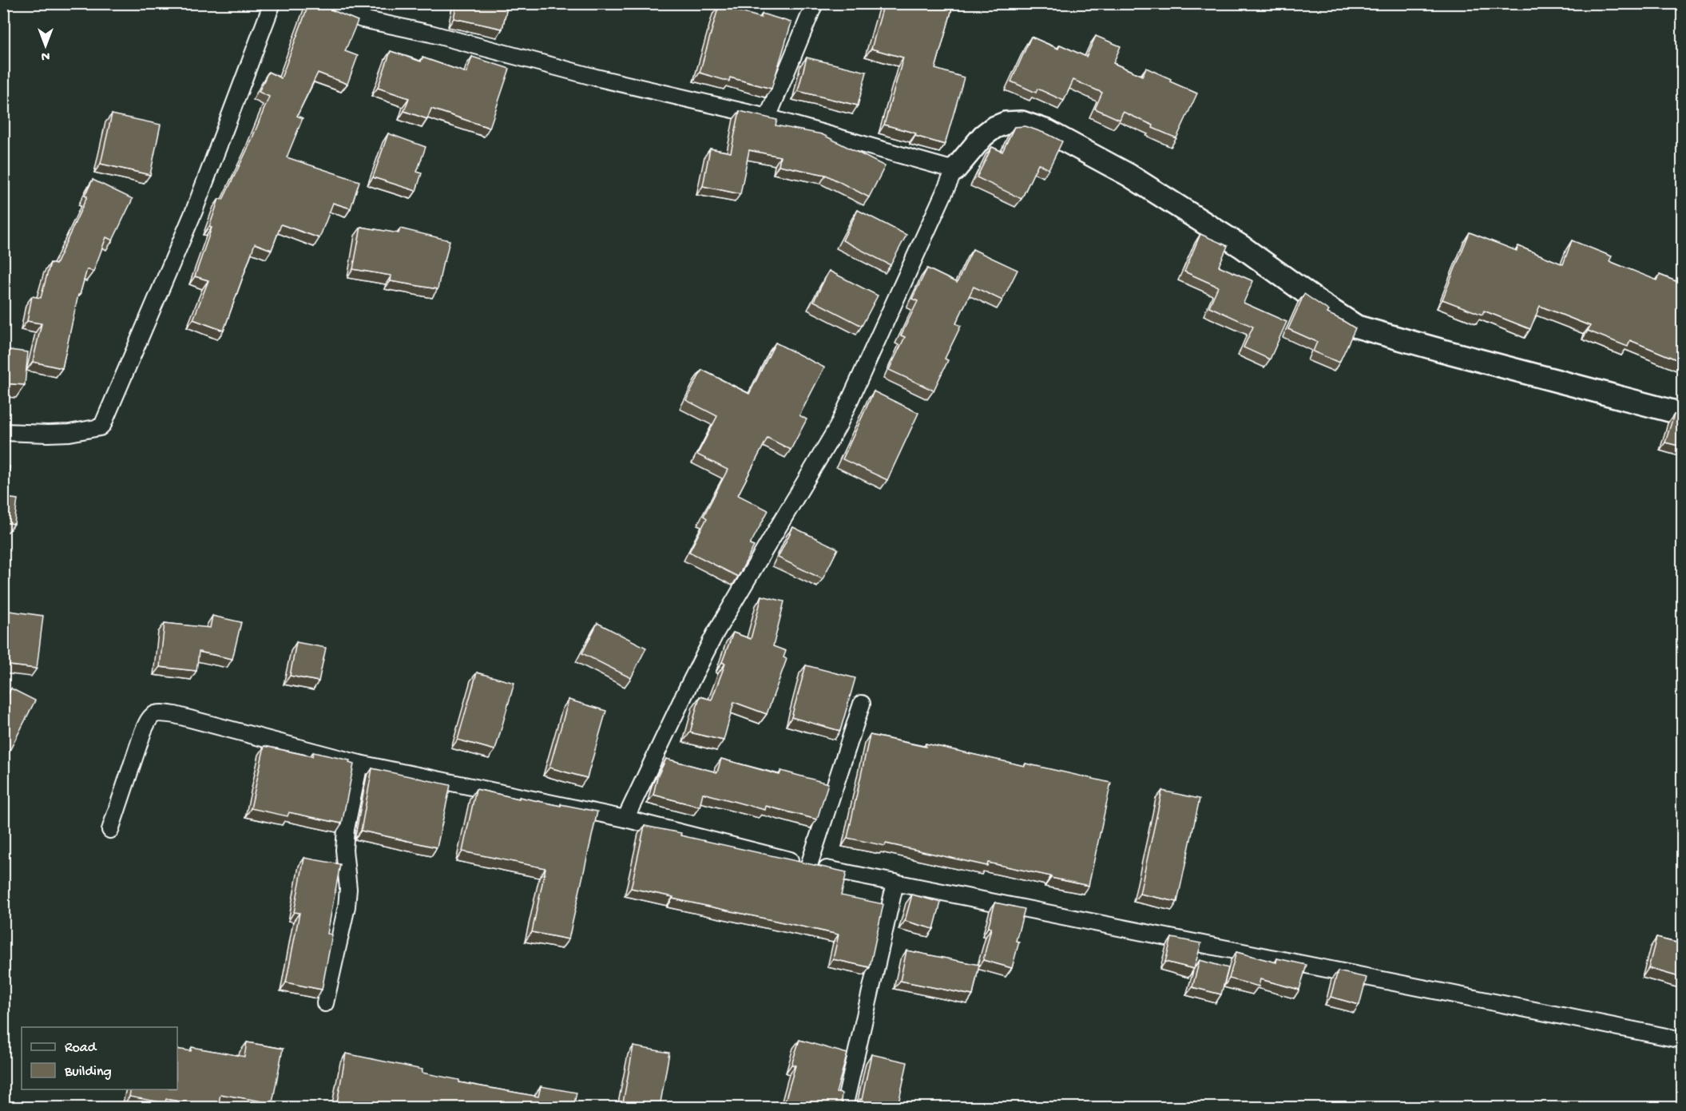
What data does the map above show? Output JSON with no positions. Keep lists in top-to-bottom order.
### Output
{
  "legend": ["Road", "Building"],
  "north": "bottom"
}
